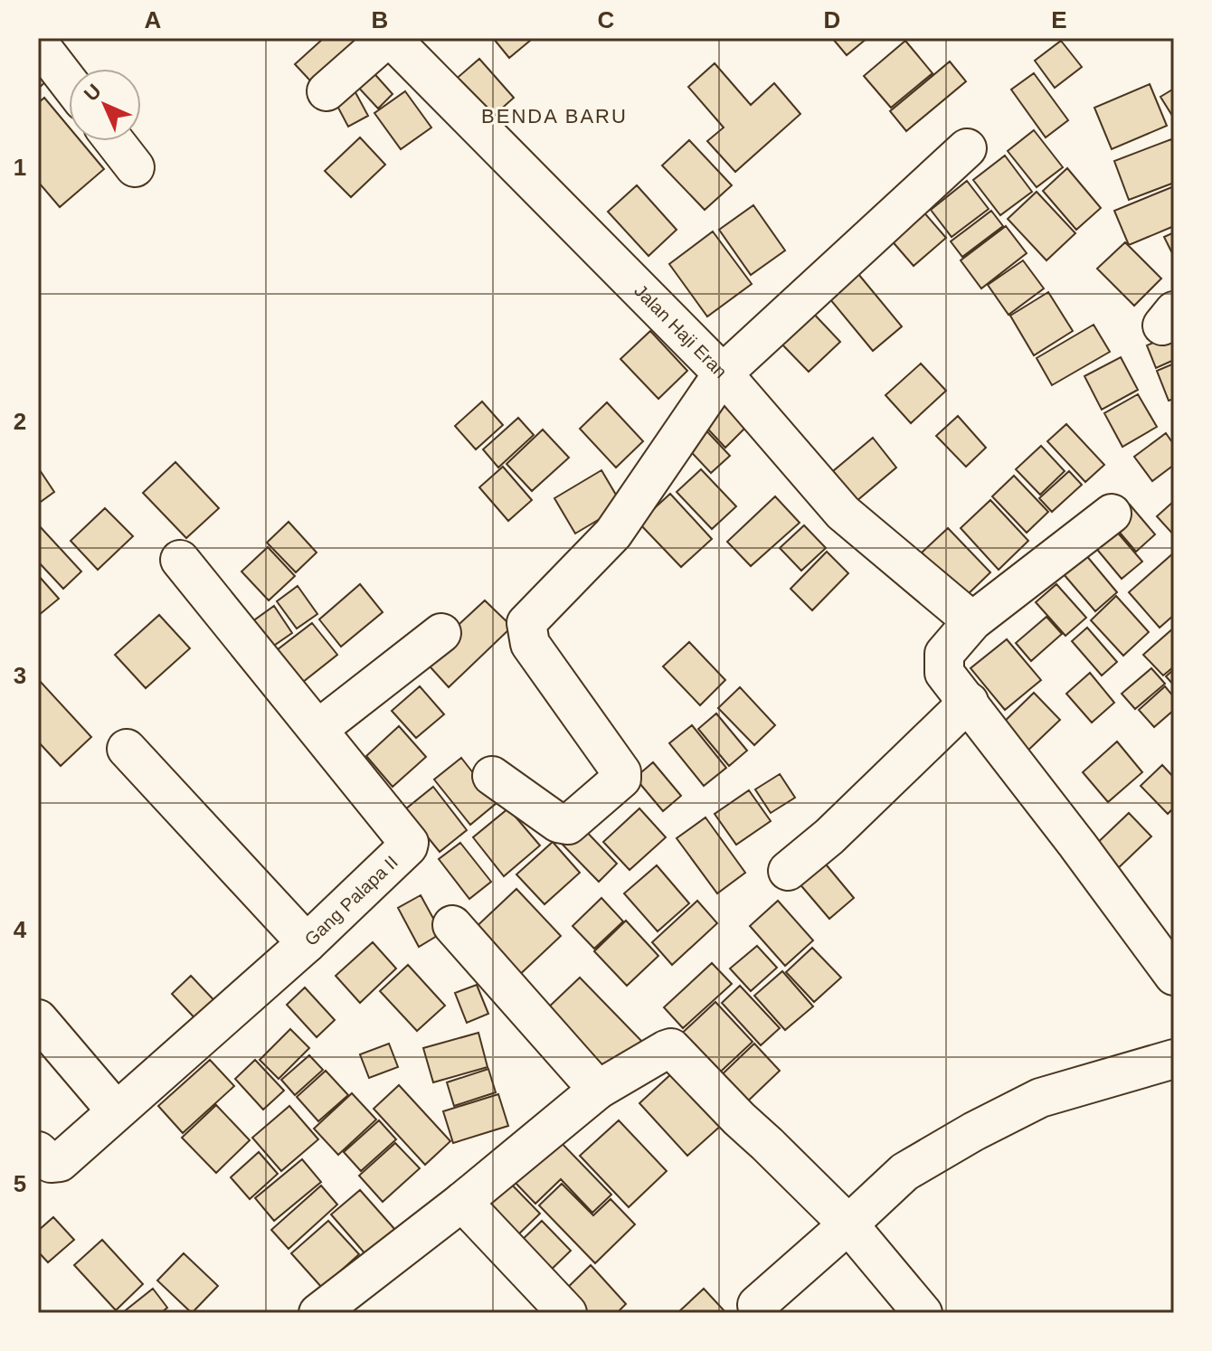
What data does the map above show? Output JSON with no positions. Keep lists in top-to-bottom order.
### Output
{
  "streets": {
    "street": ["Jalan Haji Eran", "Gang Palapa II"]
  },
  "districts": ["BENDA BARU"],
  "north": "top left",
  "grid": {
    "columns": [
      "A",
      "B",
      "C",
      "D",
      "E"
    ],
    "rows": [
      "1",
      "2",
      "3",
      "4",
      "5"
    ]
  }
}
